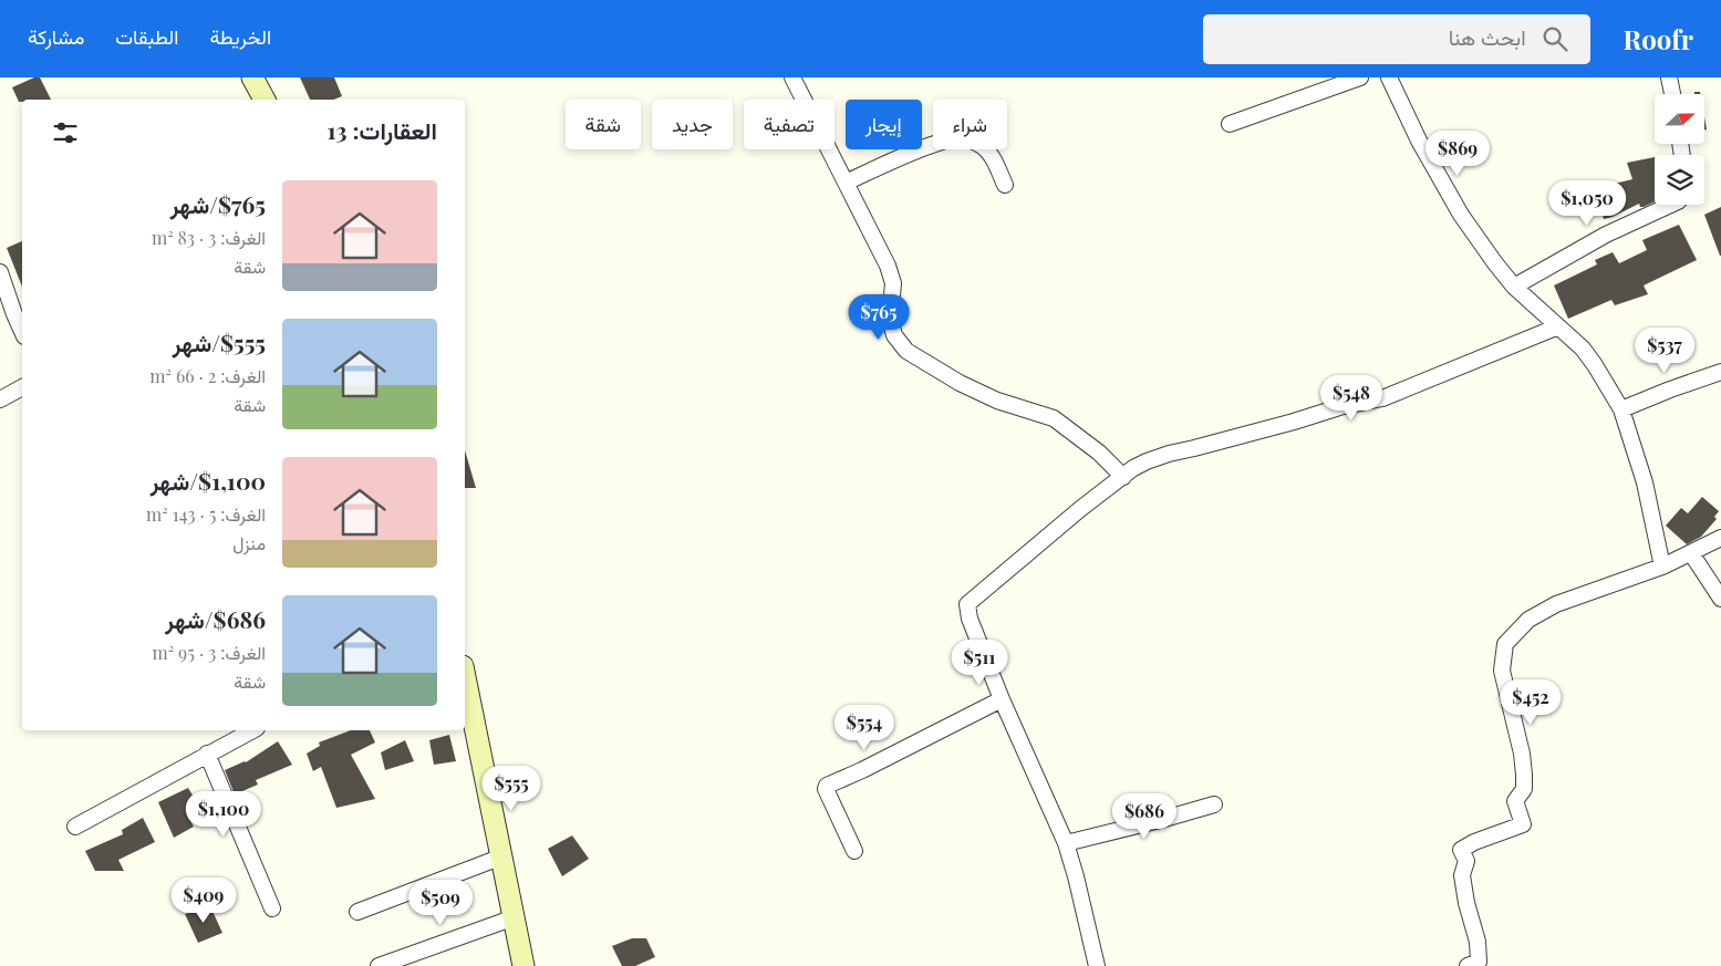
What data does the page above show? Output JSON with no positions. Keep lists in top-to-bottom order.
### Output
{
  "north": "right",
  "page": {
    "header": "Roofr",
    "search": "ابحث هنا",
    "nav": ["الخريطة", "الطبقات", "مشاركة"],
    "chip": [
      "شراء",
      "إيجار",
      "تصفية",
      "جديد",
      "شقة"
    ],
    "heading": "العقارات: 13",
    "price": [
      "$869",
      "$1,050",
      "$765",
      "$537",
      "$548",
      "$511",
      "$452",
      "$554",
      "$555",
      "$1,100",
      "$686",
      "$409",
      "$509"
    ],
    "list": [
      {
        "name": "$765/شهر",
        "note": "الغرف: 3 · 83 m² · شقة"
      },
      {
        "name": "$555/شهر",
        "note": "الغرف: 2 · 66 m² · شقة"
      },
      {
        "name": "$1,100/شهر",
        "note": "الغرف: 5 · 143 m² · منزل"
      },
      {
        "name": "$686/شهر",
        "note": "الغرف: 3 · 95 m² · شقة"
      }
    ]
  }
}
